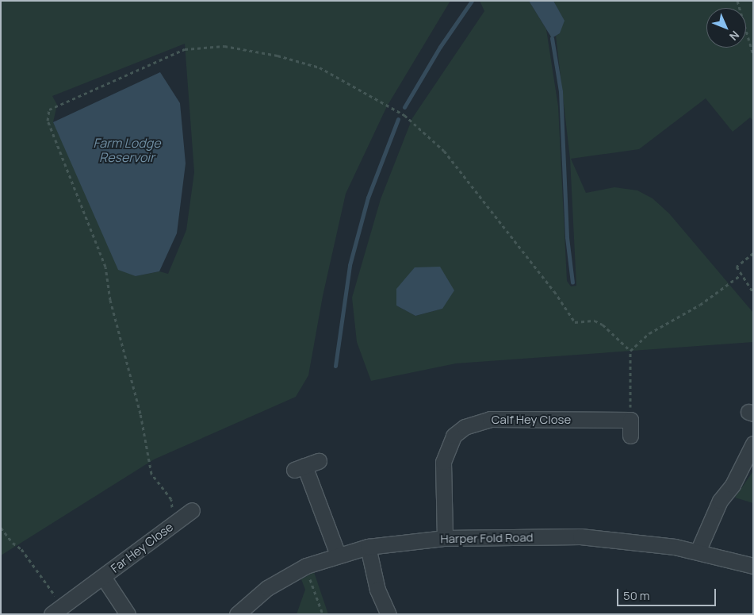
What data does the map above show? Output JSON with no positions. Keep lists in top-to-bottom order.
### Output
{
  "streets": {
    "street": ["Calf Hey Close", "Harper Fold Road", "Far Hey Close"]
  },
  "crossings": [
    ["Calf Hey Close", "Harper Fold Road"]
  ],
  "water": ["Farm Lodge Reservoir"],
  "scale_bar": "50 m",
  "north": "bottom right"
}
